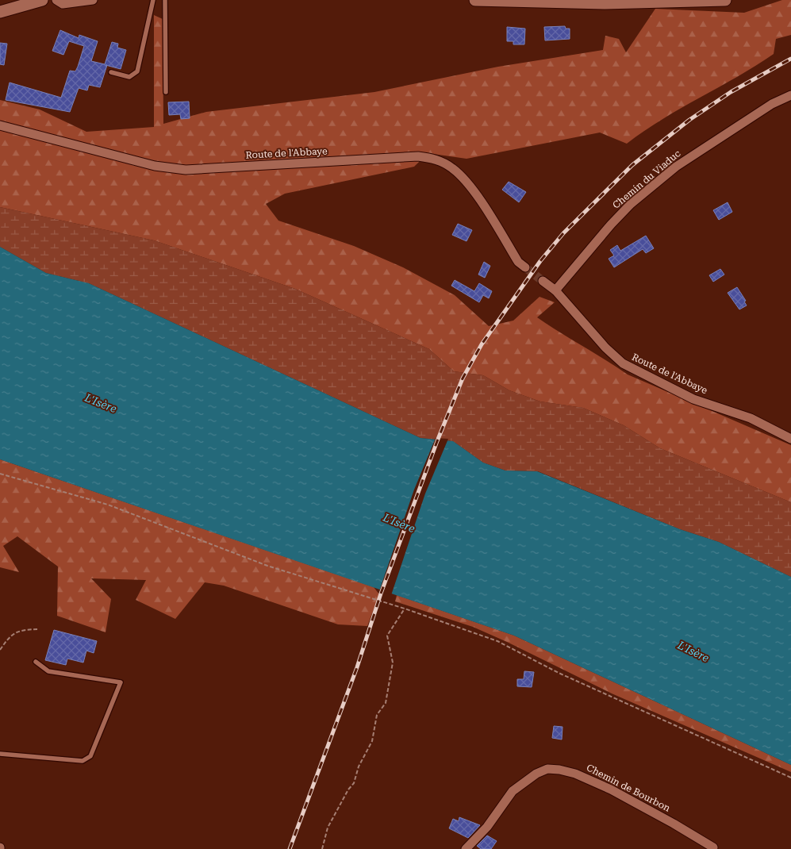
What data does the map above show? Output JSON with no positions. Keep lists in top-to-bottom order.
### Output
{
  "streets": {
    "street": ["Route de l'Abbaye", "Chemin du Viaduc", "Chemin de Bourbon"]
  },
  "crossings": [
    ["Route de l'Abbaye", "Chemin du Viaduc"]
  ],
  "water": ["L'Isère"]
}
